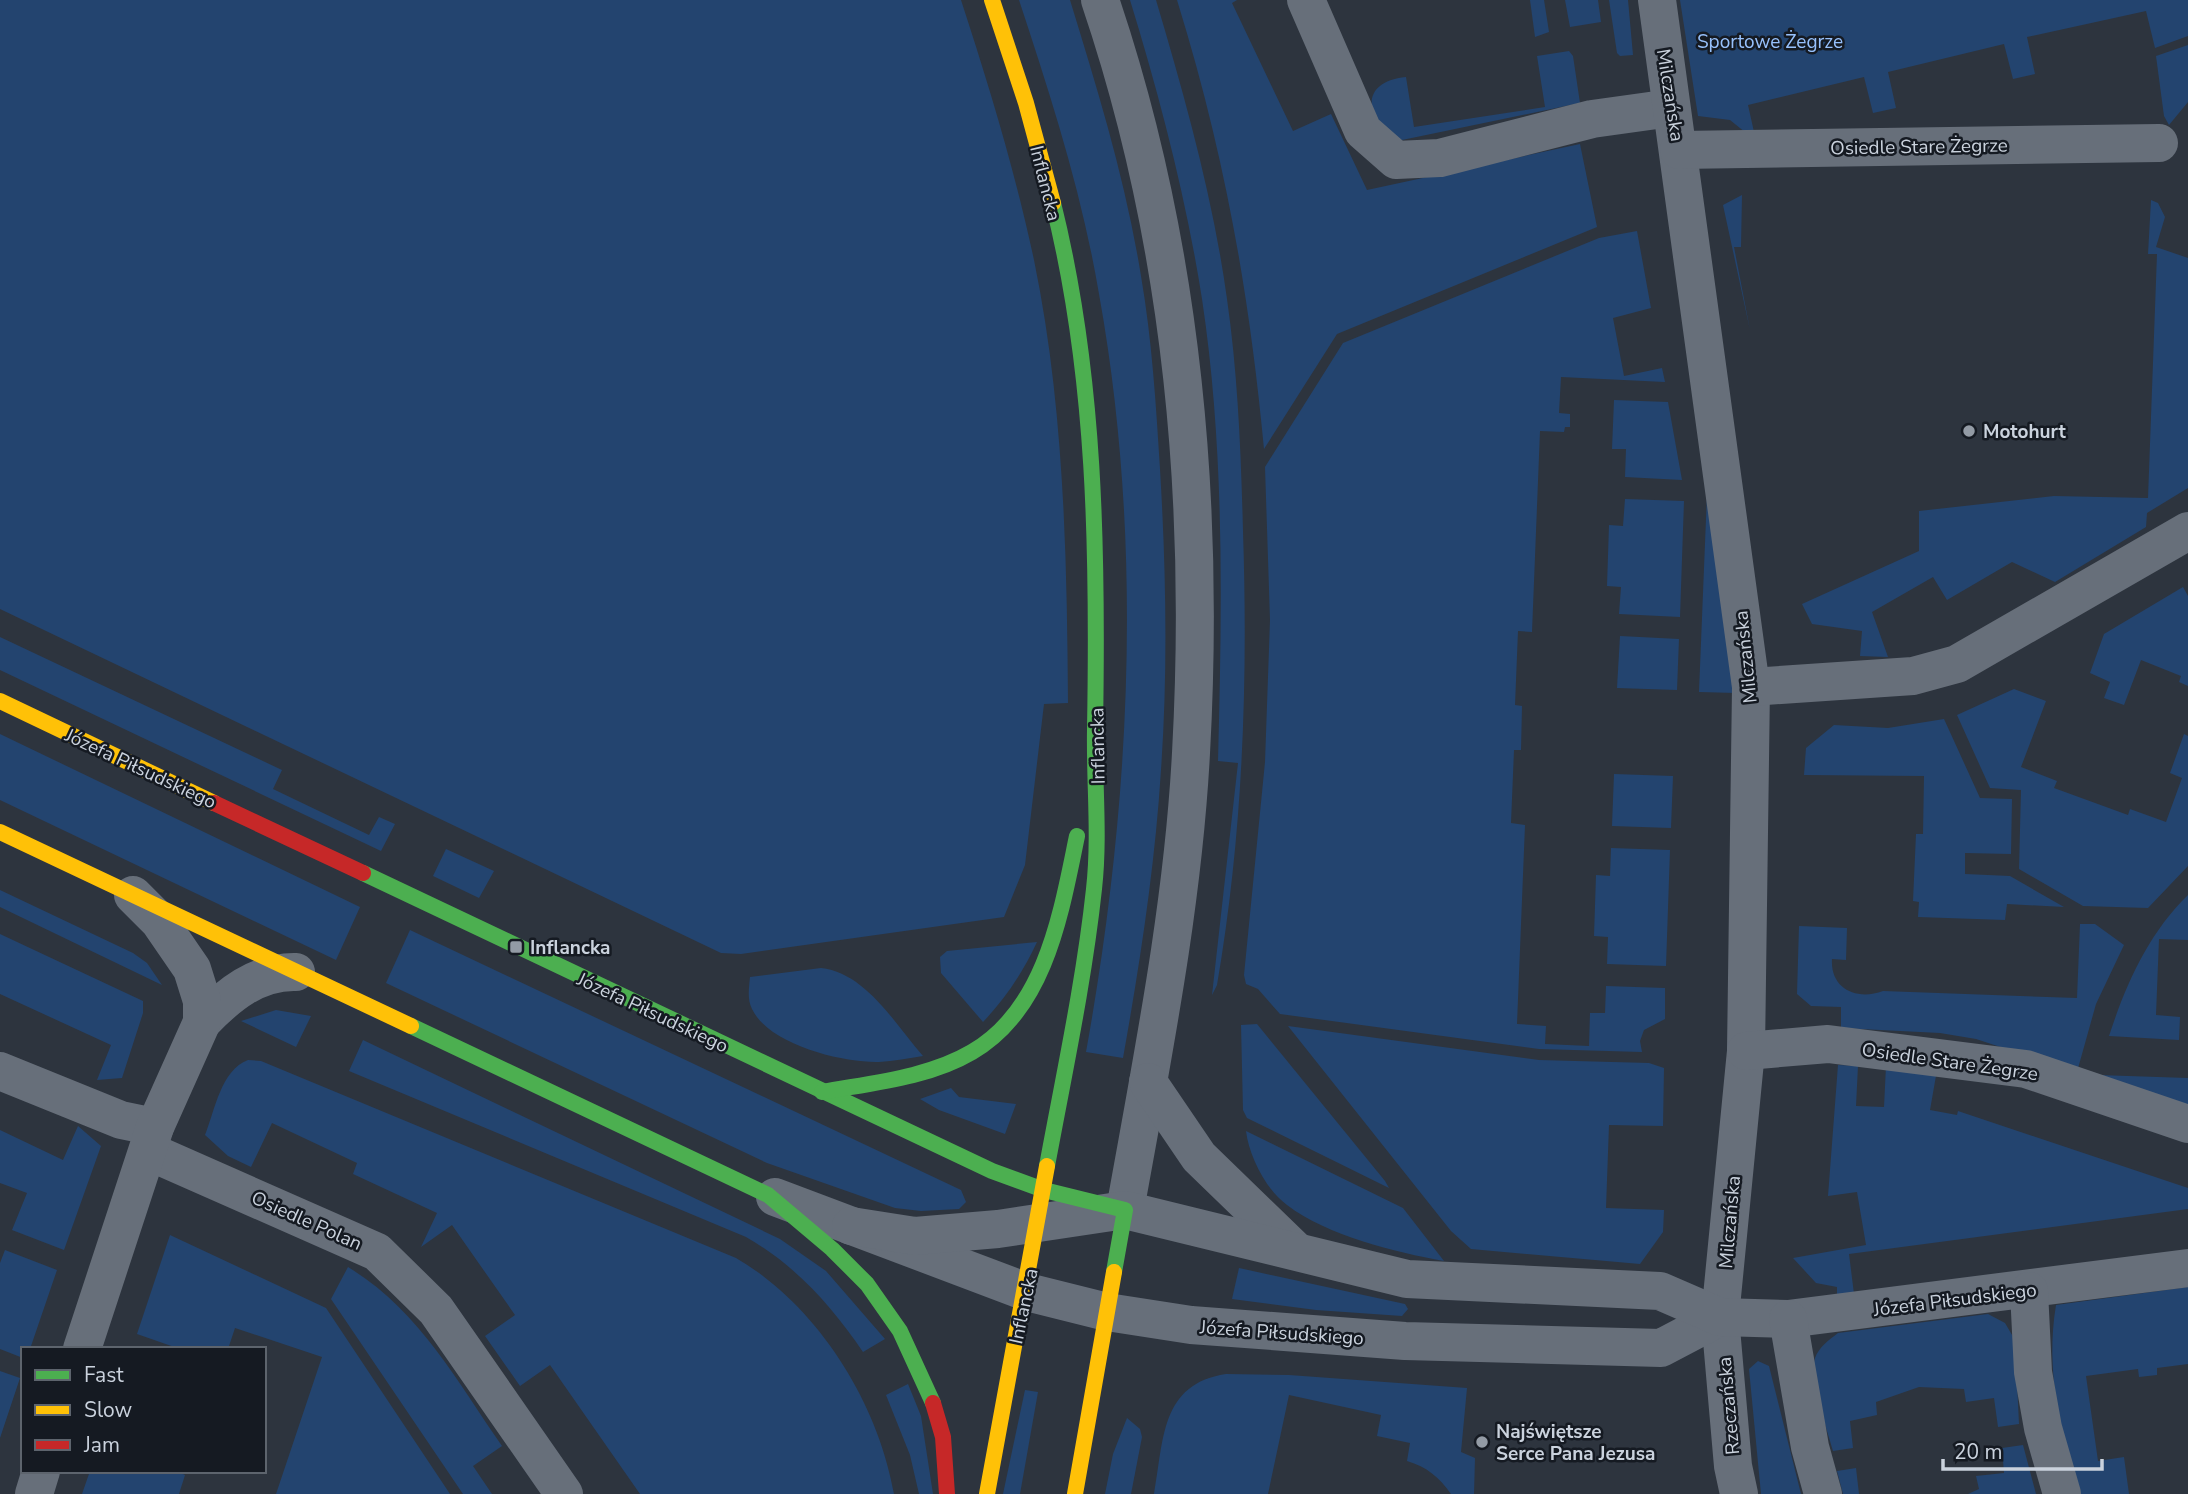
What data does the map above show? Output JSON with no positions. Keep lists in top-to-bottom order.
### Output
{
  "streets": {
    "street": [
      "Milczańska",
      "Osiedle Stare Żegrze",
      "Inflancka",
      "Józefa Piłsudskiego",
      "Osiedle Polan",
      "Rzeczańska"
    ]
  },
  "crossings": [
    ["Milczańska", "Osiedle Stare Żegrze"],
    ["Milczańska", "Józefa Piłsudskiego"],
    ["Milczańska", "Rzeczańska"],
    ["Inflancka", "Józefa Piłsudskiego"],
    ["Józefa Piłsudskiego", "Rzeczańska"]
  ],
  "parks": ["Sportowe Żegrze"],
  "places": {
    "other": ["Motohurt", "Najświętsze Serce Pana Jezusa"],
    "transit": ["Inflancka"]
  },
  "legend": ["Fast", "Slow", "Jam"],
  "scale_bar": "20 m"
}
